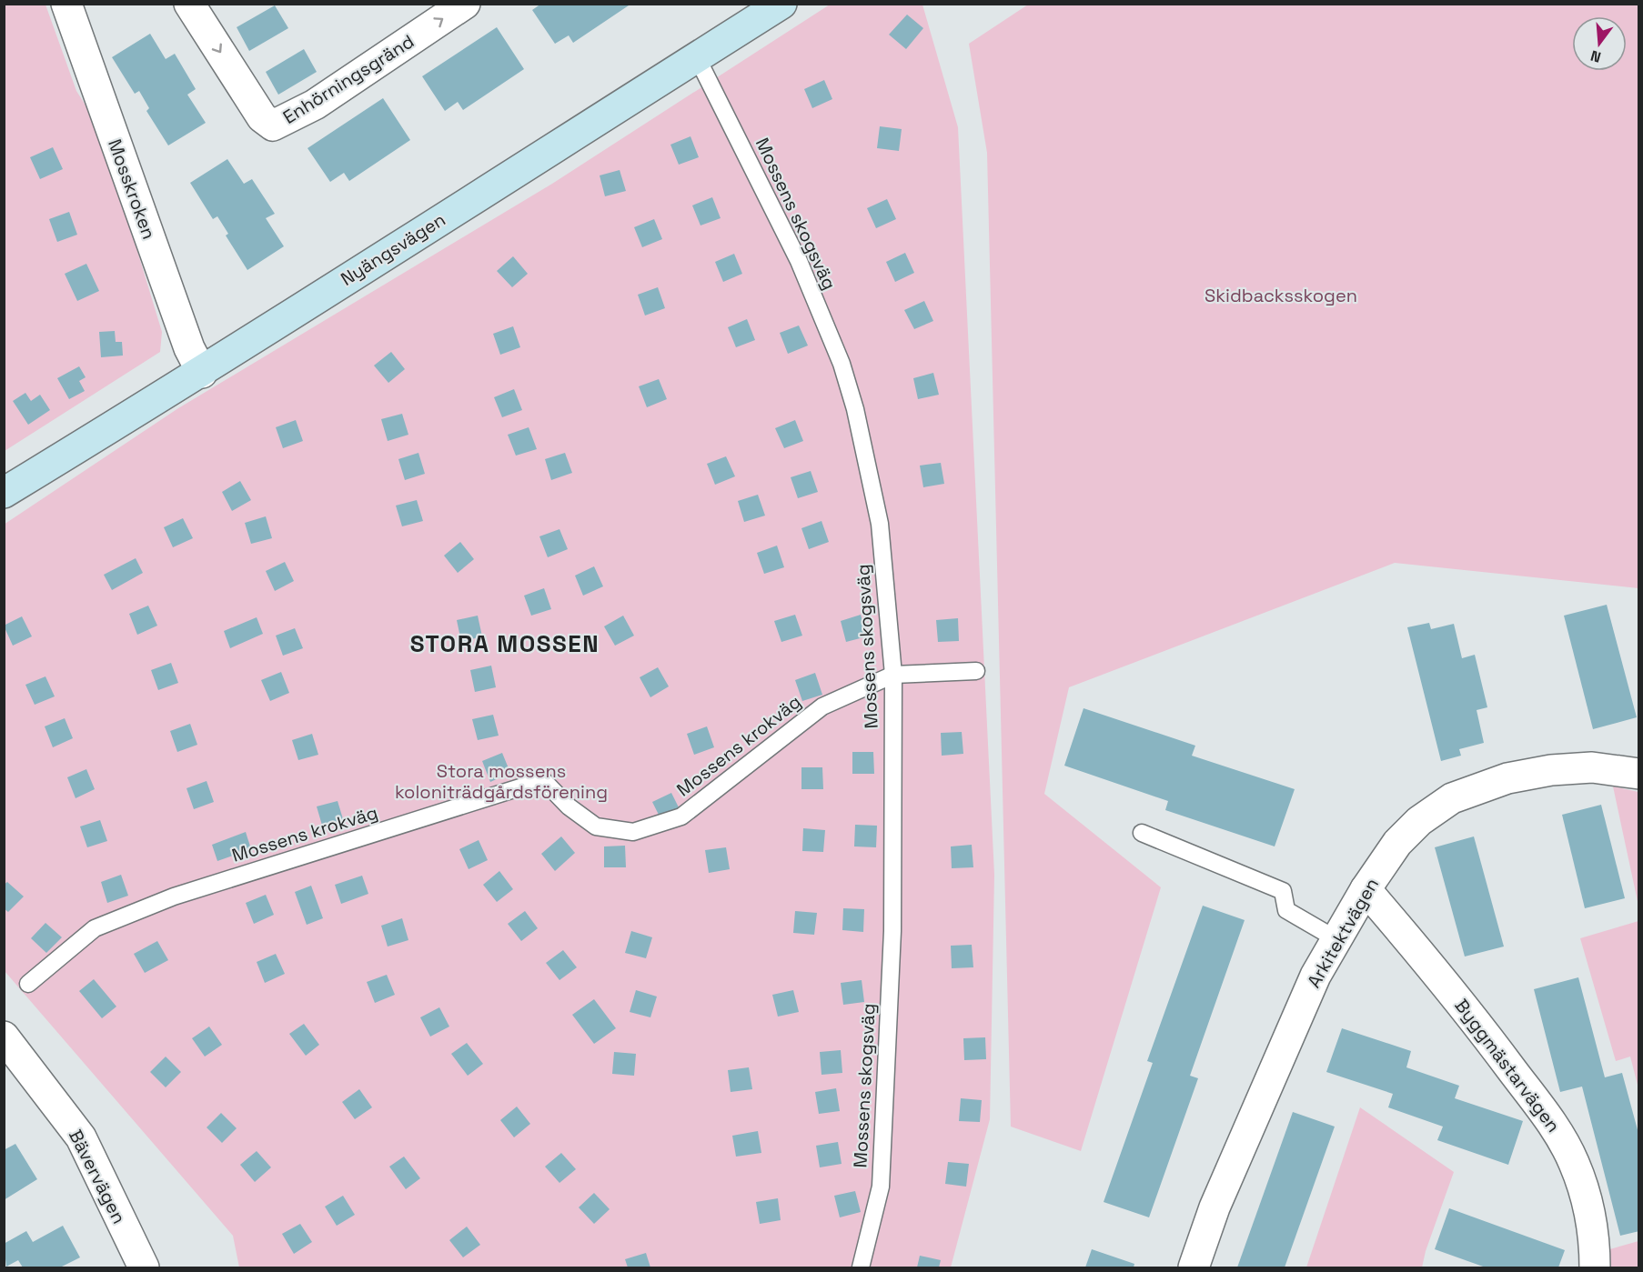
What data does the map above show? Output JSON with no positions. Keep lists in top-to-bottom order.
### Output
{
  "streets": {
    "street": [
      "Enhörningsgränd",
      "Mosskroken",
      "Nyängsvägen",
      "Arkitektvägen",
      "Byggmästarvägen",
      "Bävervägen"
    ],
    "lane": ["Mossens skogsväg", "Mossens krokväg"]
  },
  "crossings": [
    ["Mosskroken", "Nyängsvägen"],
    ["Mossens skogsväg", "Nyängsvägen"],
    ["Mossens skogsväg", "Mossens krokväg"],
    ["Arkitektvägen", "Byggmästarvägen"]
  ],
  "districts": ["STORA MOSSEN"],
  "parks": ["Skidbacksskogen", "Stora mossens koloniträdgårdsförening"],
  "north": "bottom"
}
